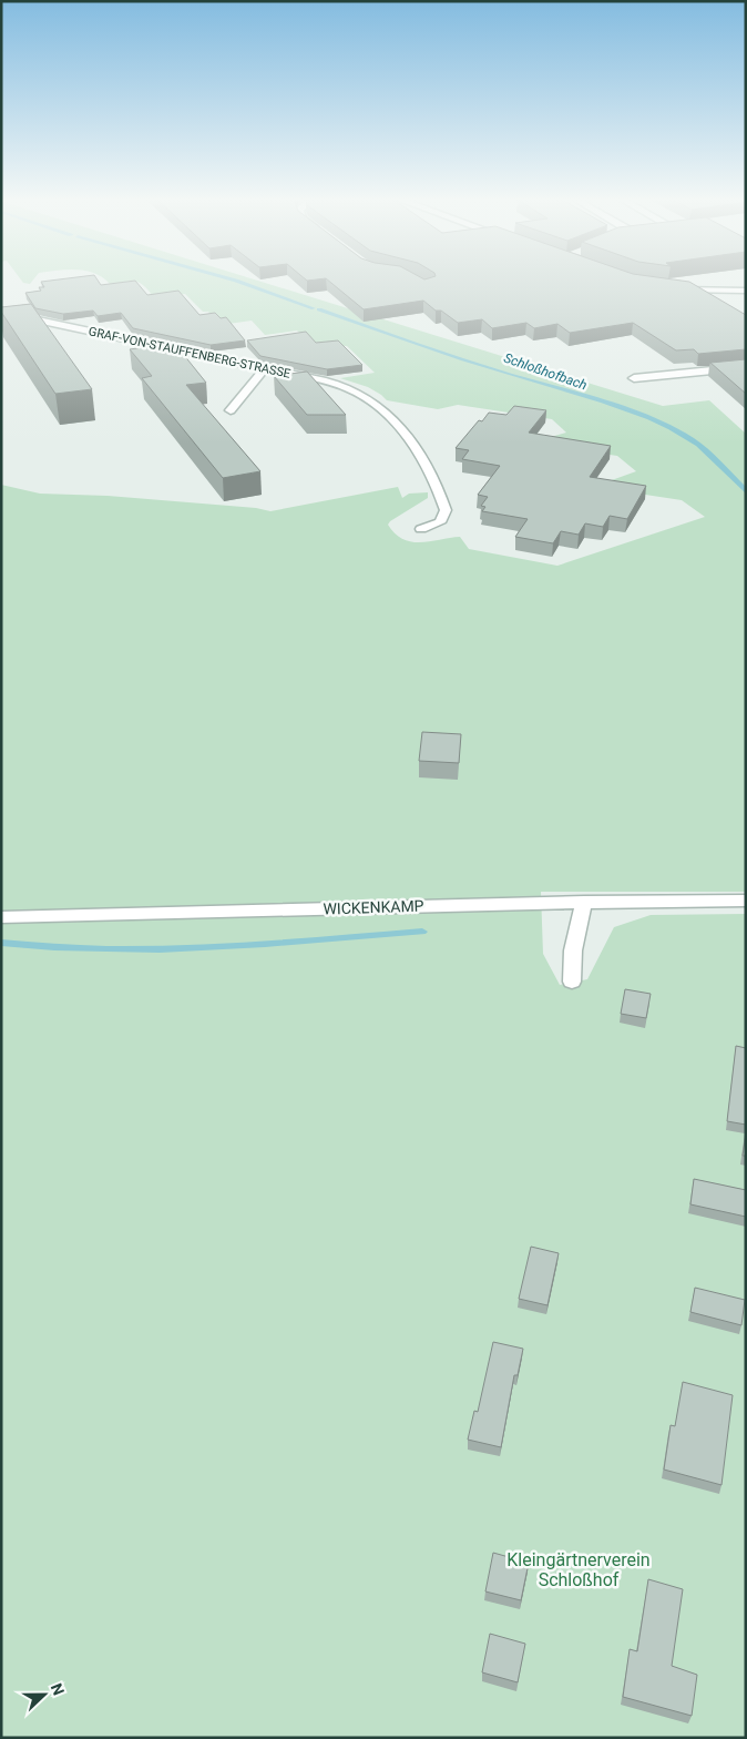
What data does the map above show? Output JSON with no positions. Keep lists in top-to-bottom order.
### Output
{
  "streets": {
    "street": ["GRAF-VON-STAUFFENBERG-STRASSE", "WICKENKAMP"]
  },
  "water": ["Schloßhofbach"],
  "parks": ["Kleingärtnerverein Schloßhof"],
  "north": "right"
}
